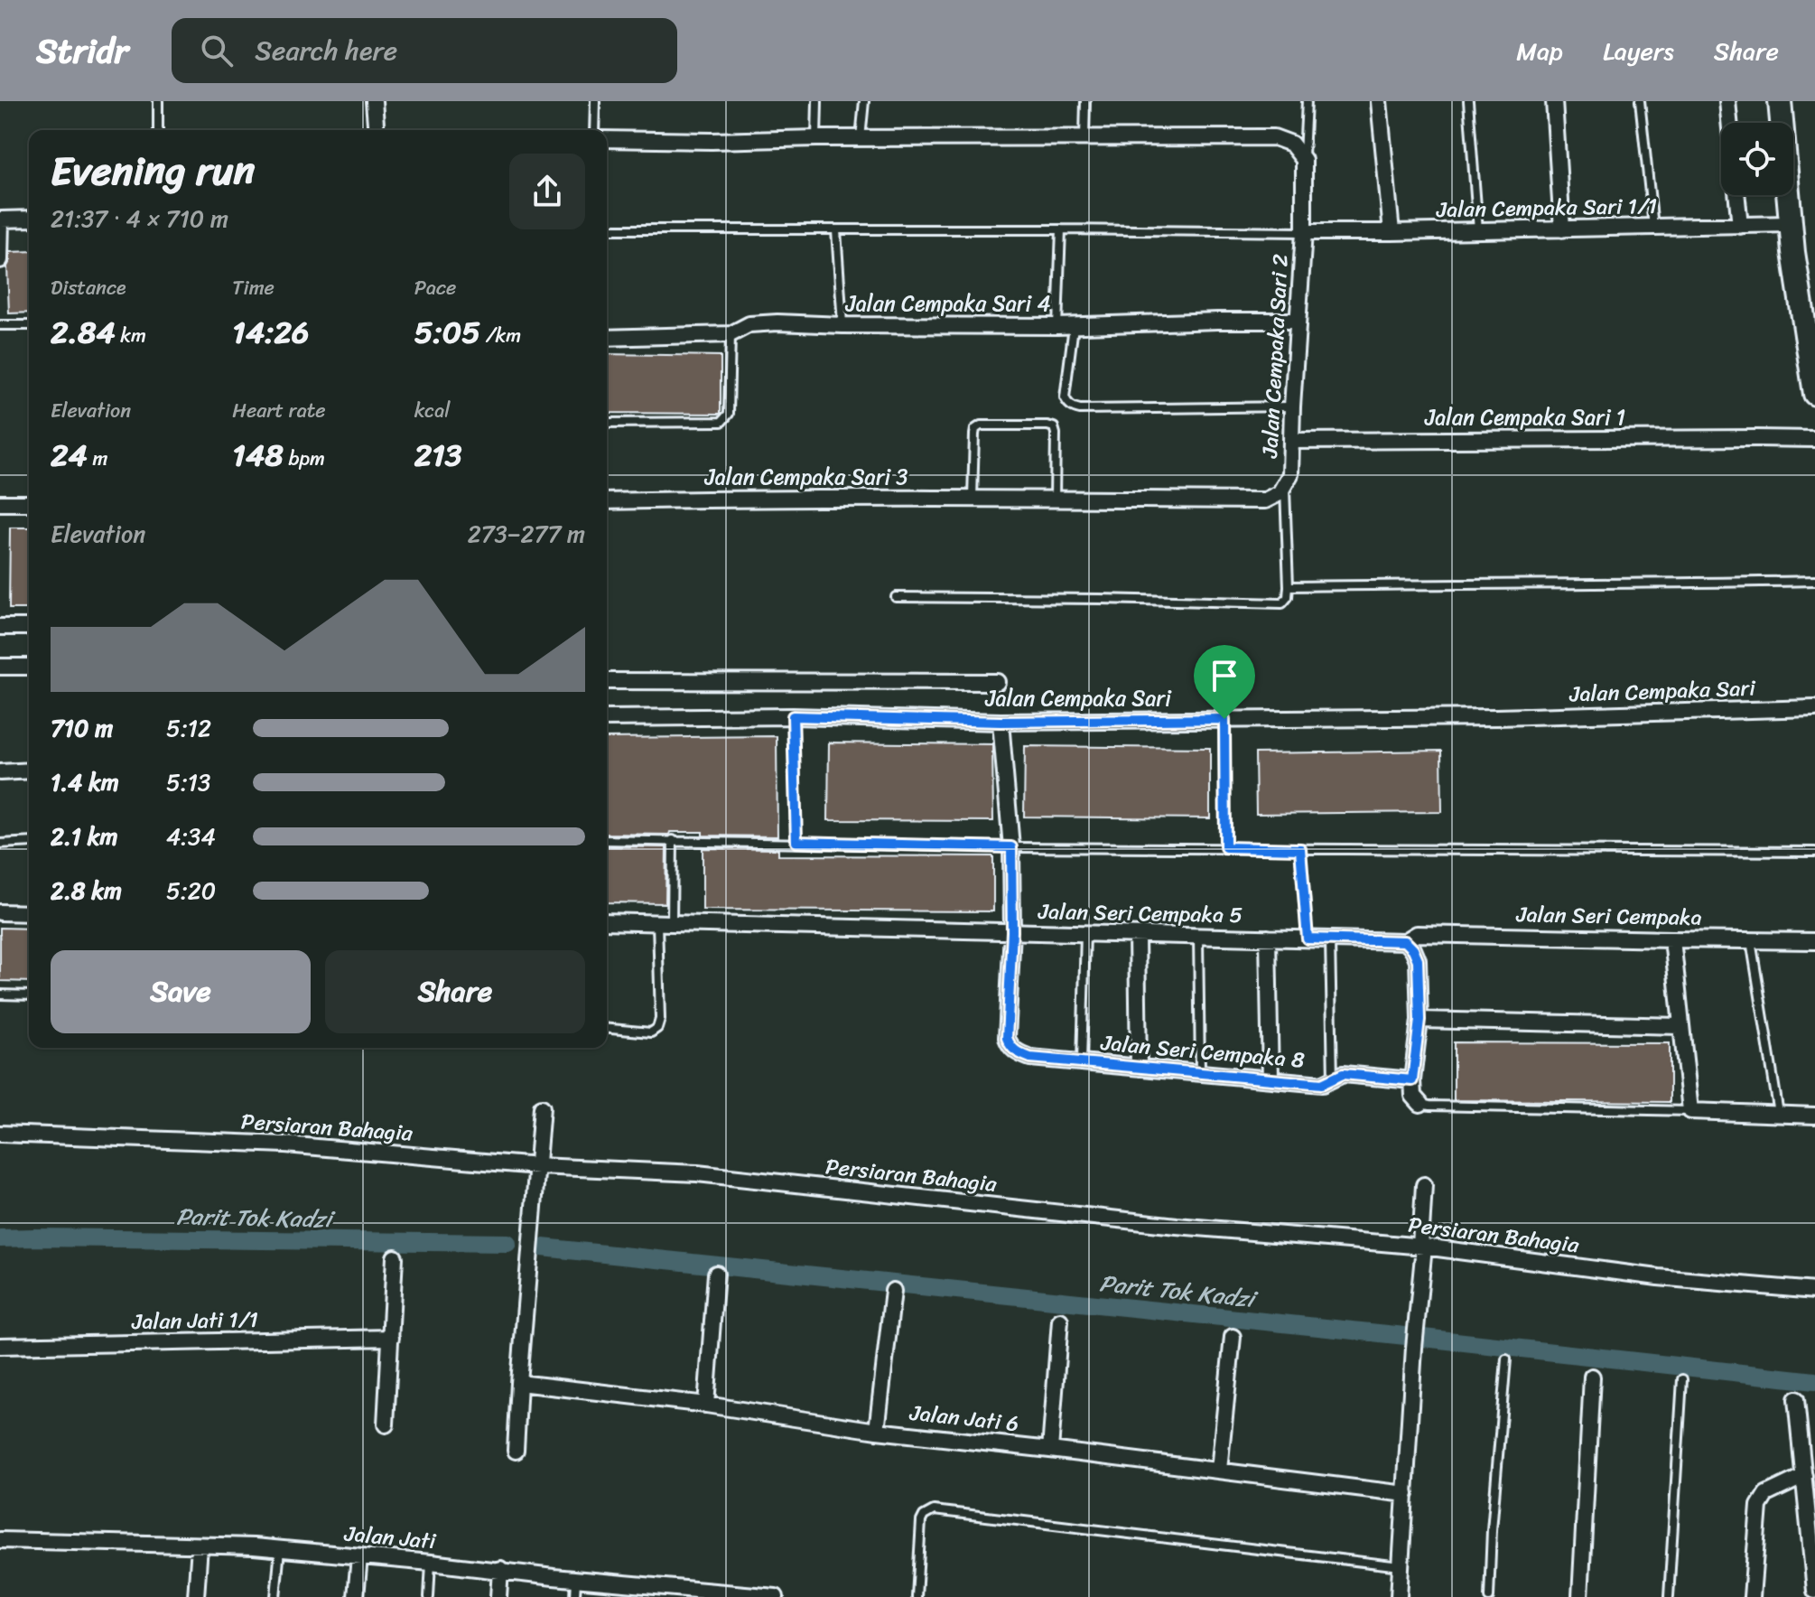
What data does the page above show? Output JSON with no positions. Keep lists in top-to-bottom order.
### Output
{
  "streets": {
    "street": [
      "Jalan Cempaka Sari 1/1",
      "Jalan Cempaka Sari 4",
      "Jalan Cempaka Sari 2",
      "Jalan Cempaka Sari 1",
      "Jalan Cempaka Sari 3",
      "Jalan Cempaka Sari",
      "Jalan Seri Cempaka 5",
      "Jalan Seri Cempaka",
      "Jalan Seri Cempaka 8",
      "Persiaran Bahagia",
      "Jalan Jati 1/1",
      "Jalan Jati 6",
      "Jalan Jati"
    ]
  },
  "crossings": [
    ["Jalan Cempaka Sari 1/1", "Jalan Cempaka Sari 2"],
    ["Jalan Cempaka Sari 4", "Jalan Cempaka Sari 2"],
    ["Jalan Cempaka Sari 2", "Jalan Cempaka Sari 1"],
    ["Jalan Cempaka Sari 2", "Jalan Cempaka Sari 3"],
    ["Jalan Seri Cempaka 5", "Jalan Seri Cempaka"],
    ["Jalan Seri Cempaka 5", "Jalan Seri Cempaka 8"]
  ],
  "water": ["Parit Tok Kadzi"],
  "page": {
    "header": "Stridr",
    "search": "Search here",
    "nav": ["Map", "Layers", "Share"],
    "heading": ["Evening run", "21:37 · 4 × 710 m"],
    "stats": [
      ["Distance", "2.84 km"],
      ["Time", "14:26"],
      ["Pace", "5:05 /km"],
      ["Elevation", "24 m"],
      ["Heart rate", "148 bpm"],
      ["kcal", "213"]
    ],
    "chart": ["Elevation", "273–277 m"],
    "list": [
      {
        "name": "710 m",
        "note": "5:12"
      },
      {
        "name": "1.4 km",
        "note": "5:13"
      },
      {
        "name": "2.1 km",
        "note": "4:34"
      },
      {
        "name": "2.8 km",
        "note": "5:20"
      }
    ],
    "buttons": ["Save", "Share"]
  }
}
